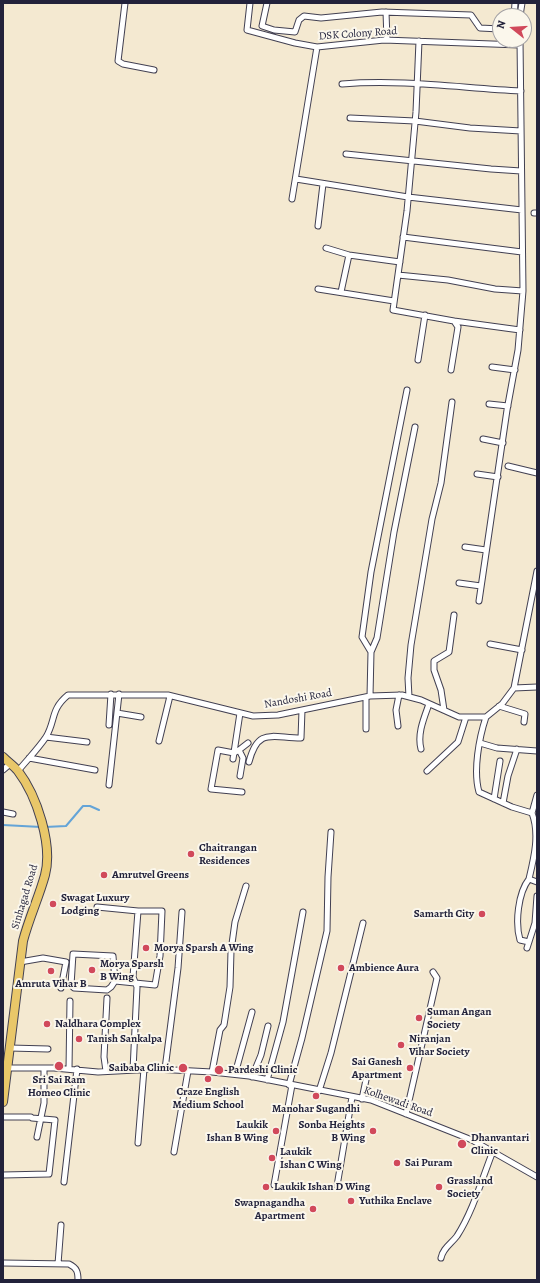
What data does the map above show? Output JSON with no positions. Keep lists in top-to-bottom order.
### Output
{
  "streets": {
    "main road": ["Sinhagad Road"],
    "street": ["DSK Colony Road", "Nandoshi Road", "Kolhewadi Road"]
  },
  "crossings": [
    ["Nandoshi Road", "Sinhagad Road"],
    ["Sinhagad Road", "Kolhewadi Road"]
  ],
  "places": [
    "Chaitrangan Residences",
    "Amrutvel Greens",
    "Swagat Luxury Lodging",
    "Samarth City",
    "Morya Sparsh A Wing",
    "Ambience Aura",
    "Morya Sparsh B Wing",
    "Amruta Vihar B",
    "Suman Angan Society",
    "Naldhara Complex",
    "Tanish Sankalpa",
    "Niranjan Vihar Society",
    "Sri Sai Ram Homeo Clinic",
    "Saibaba Clinic",
    "Sai Ganesh Apartment",
    "Pardeshi Clinic",
    "Craze English Medium School",
    "Manohar Sugandhi",
    "Laukik Ishan B Wing",
    "Sonba Heights B Wing",
    "Dhanvantari Clinic",
    "Laukik Ishan C Wing",
    "Sai Puram",
    "Laukik Ishan D Wing",
    "Grassland Society",
    "Yuthika Enclave",
    "Swapnagandha Apartment"
  ],
  "north": "left"
}
